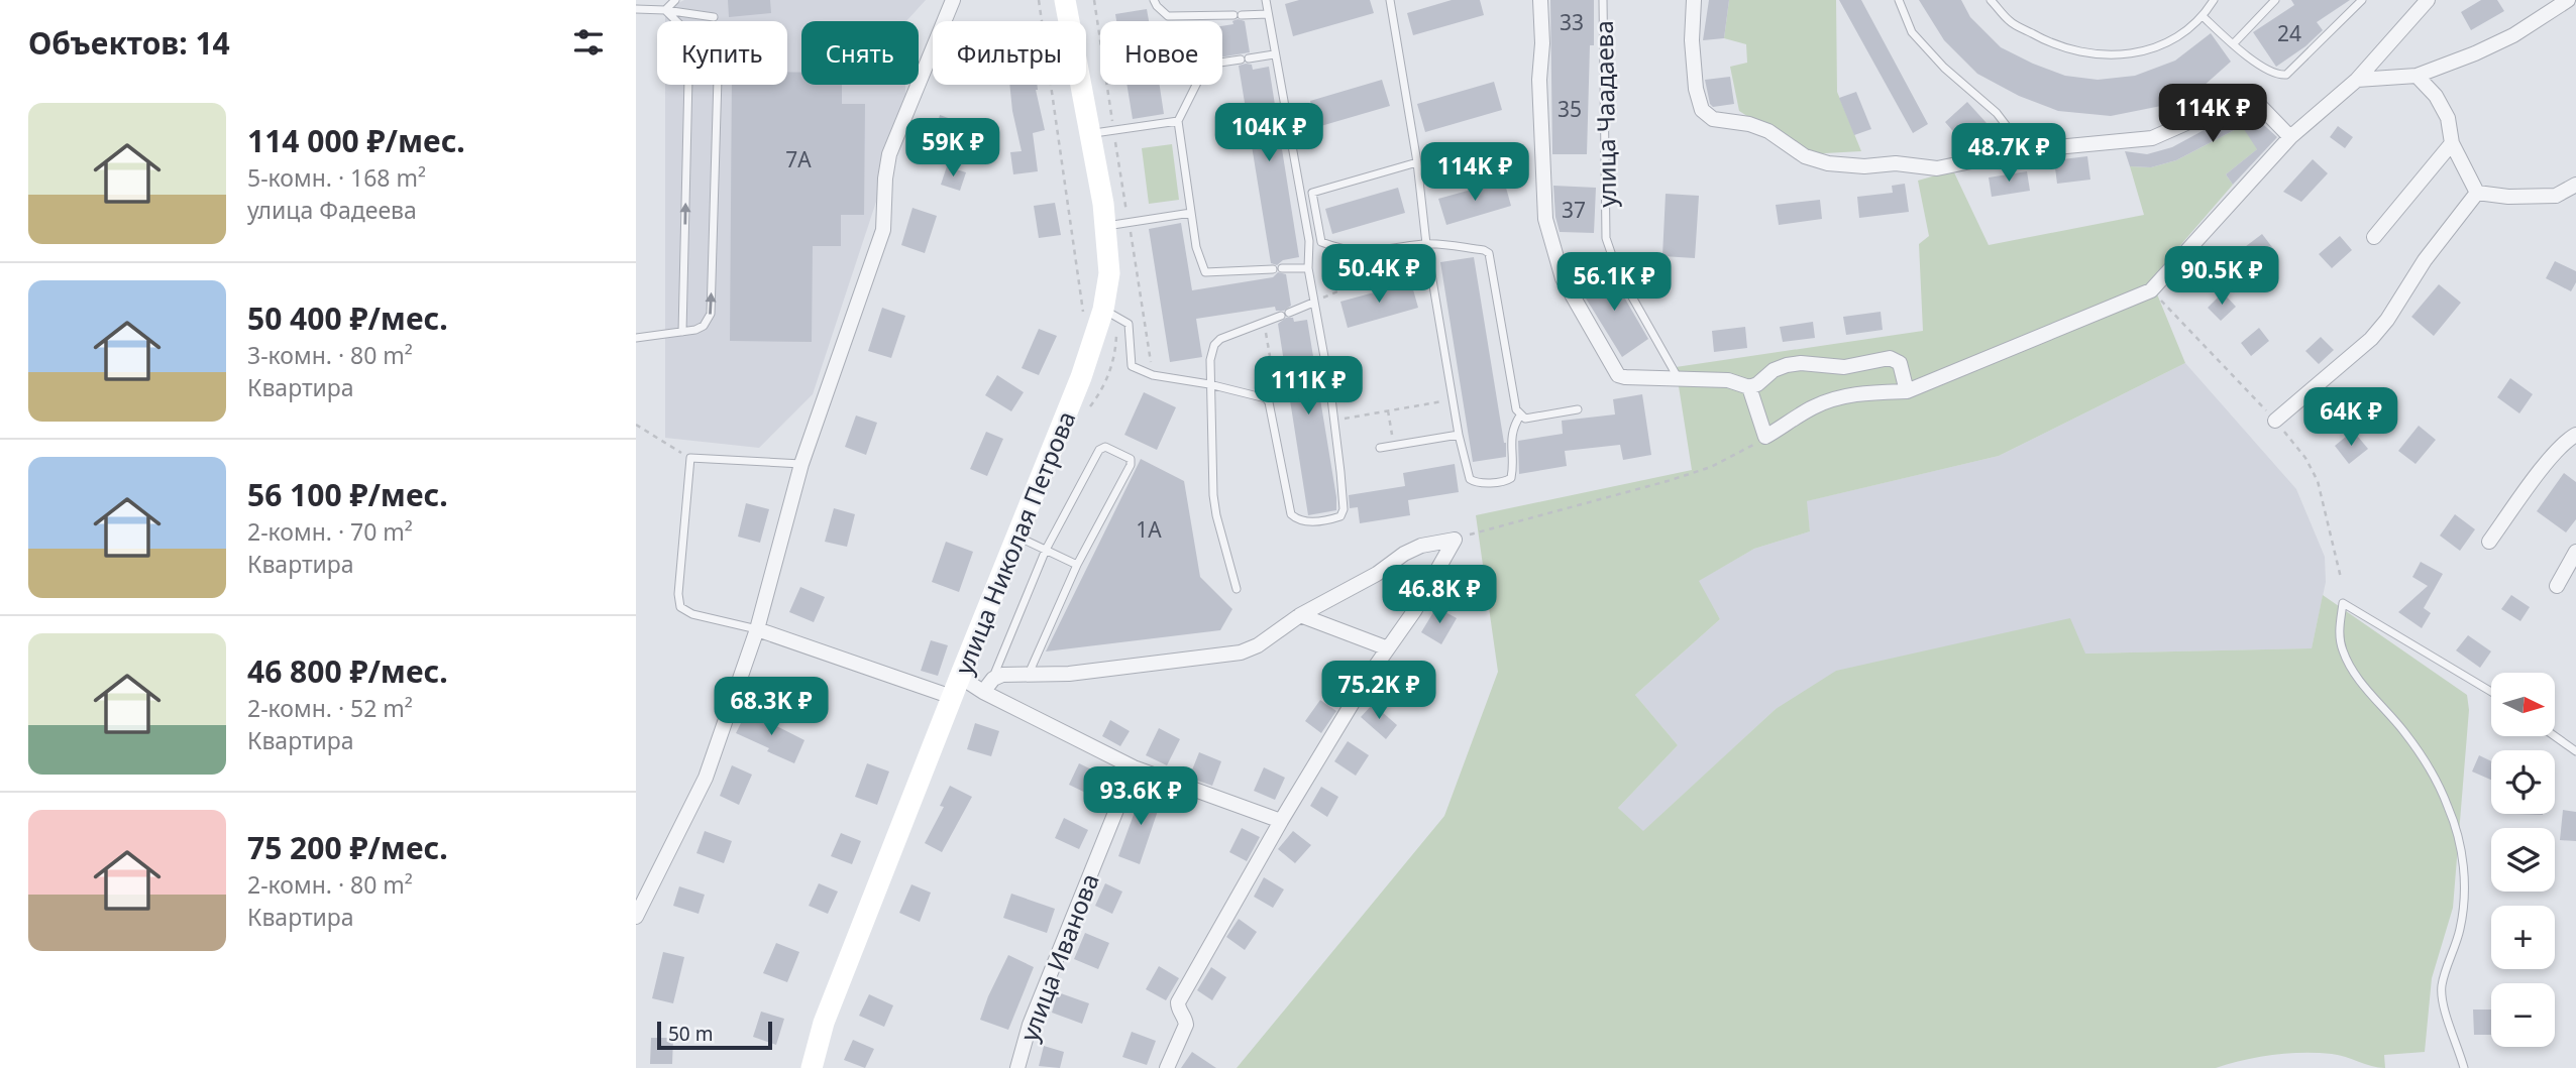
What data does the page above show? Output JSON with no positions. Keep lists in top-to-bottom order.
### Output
{
  "streets": {
    "main road": ["улица Николая Петрова"],
    "street": ["улица Иванова"],
    "lane": ["улица Чаадаева"]
  },
  "house_numbers": [
    "33",
    "24",
    "35",
    "7А",
    "37",
    "1А"
  ],
  "scale_bar": "50 m",
  "north": "right",
  "page": {
    "heading": "Объектов: 14",
    "chip": [
      "Купить",
      "Снять",
      "Фильтры",
      "Новое"
    ],
    "price": [
      "114K ₽",
      "104K ₽",
      "59K ₽",
      "48.7K ₽",
      "114K ₽",
      "50.4K ₽",
      "90.5K ₽",
      "56.1K ₽",
      "111K ₽",
      "64K ₽",
      "46.8K ₽",
      "75.2K ₽",
      "68.3K ₽",
      "93.6K ₽"
    ],
    "list": [
      {
        "name": "114 000 ₽/мес.",
        "note": "5-комн. · 168 m² · улица Фадеева"
      },
      {
        "name": "50 400 ₽/мес.",
        "note": "3-комн. · 80 m² · Квартира"
      },
      {
        "name": "56 100 ₽/мес.",
        "note": "2-комн. · 70 m² · Квартира"
      },
      {
        "name": "46 800 ₽/мес.",
        "note": "2-комн. · 52 m² · Квартира"
      },
      {
        "name": "75 200 ₽/мес.",
        "note": "2-комн. · 80 m² · Квартира"
      }
    ],
    "map_buttons": ["+", "−"],
    "scale": "50 m"
  }
}
